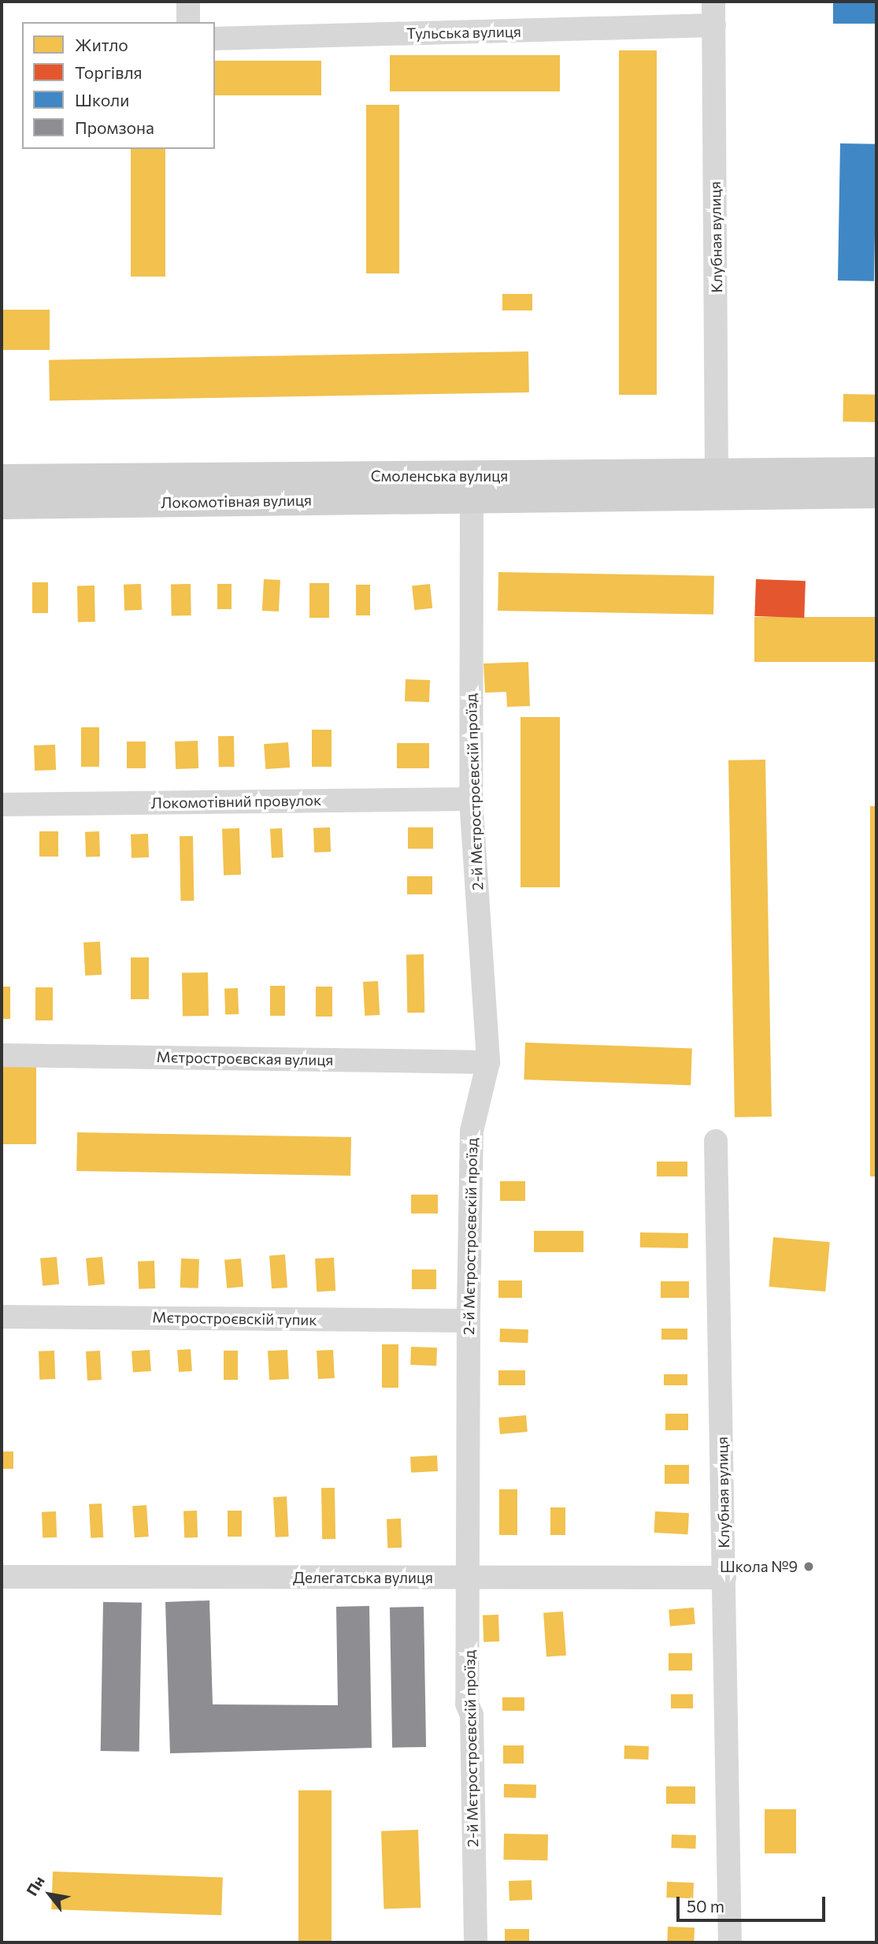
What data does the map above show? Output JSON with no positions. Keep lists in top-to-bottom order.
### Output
{
  "streets": {
    "street": [
      "Тульська вулиця",
      "Клубная вулиця",
      "Смоленська вулиця",
      "Локомотівная вулиця",
      "2-й Мєтростроєвскій проїзд",
      "Локомотівний провулок",
      "Мєтростроєвская вулиця",
      "Мєтростроєвскій тупик",
      "Делегатська вулиця"
    ]
  },
  "crossings": [
    ["Тульська вулиця", "Клубная вулиця"],
    ["Клубная вулиця", "Смоленська вулиця"],
    ["Клубная вулиця", "Делегатська вулиця"],
    ["Смоленська вулиця", "Локомотівная вулиця"],
    ["Смоленська вулиця", "2-й Мєтростроєвскій проїзд"],
    ["Локомотівная вулиця", "2-й Мєтростроєвскій проїзд"],
    ["2-й Мєтростроєвскій проїзд", "Локомотівний провулок"],
    ["2-й Мєтростроєвскій проїзд", "Мєтростроєвская вулиця"],
    ["2-й Мєтростроєвскій проїзд", "Мєтростроєвскій тупик"],
    ["2-й Мєтростроєвскій проїзд", "Делегатська вулиця"]
  ],
  "places": ["Школа №9"],
  "legend": [
    "Житло",
    "Торгівля",
    "Школи",
    "Промзона"
  ],
  "scale_bar": "50 m",
  "north": "top left"
}
